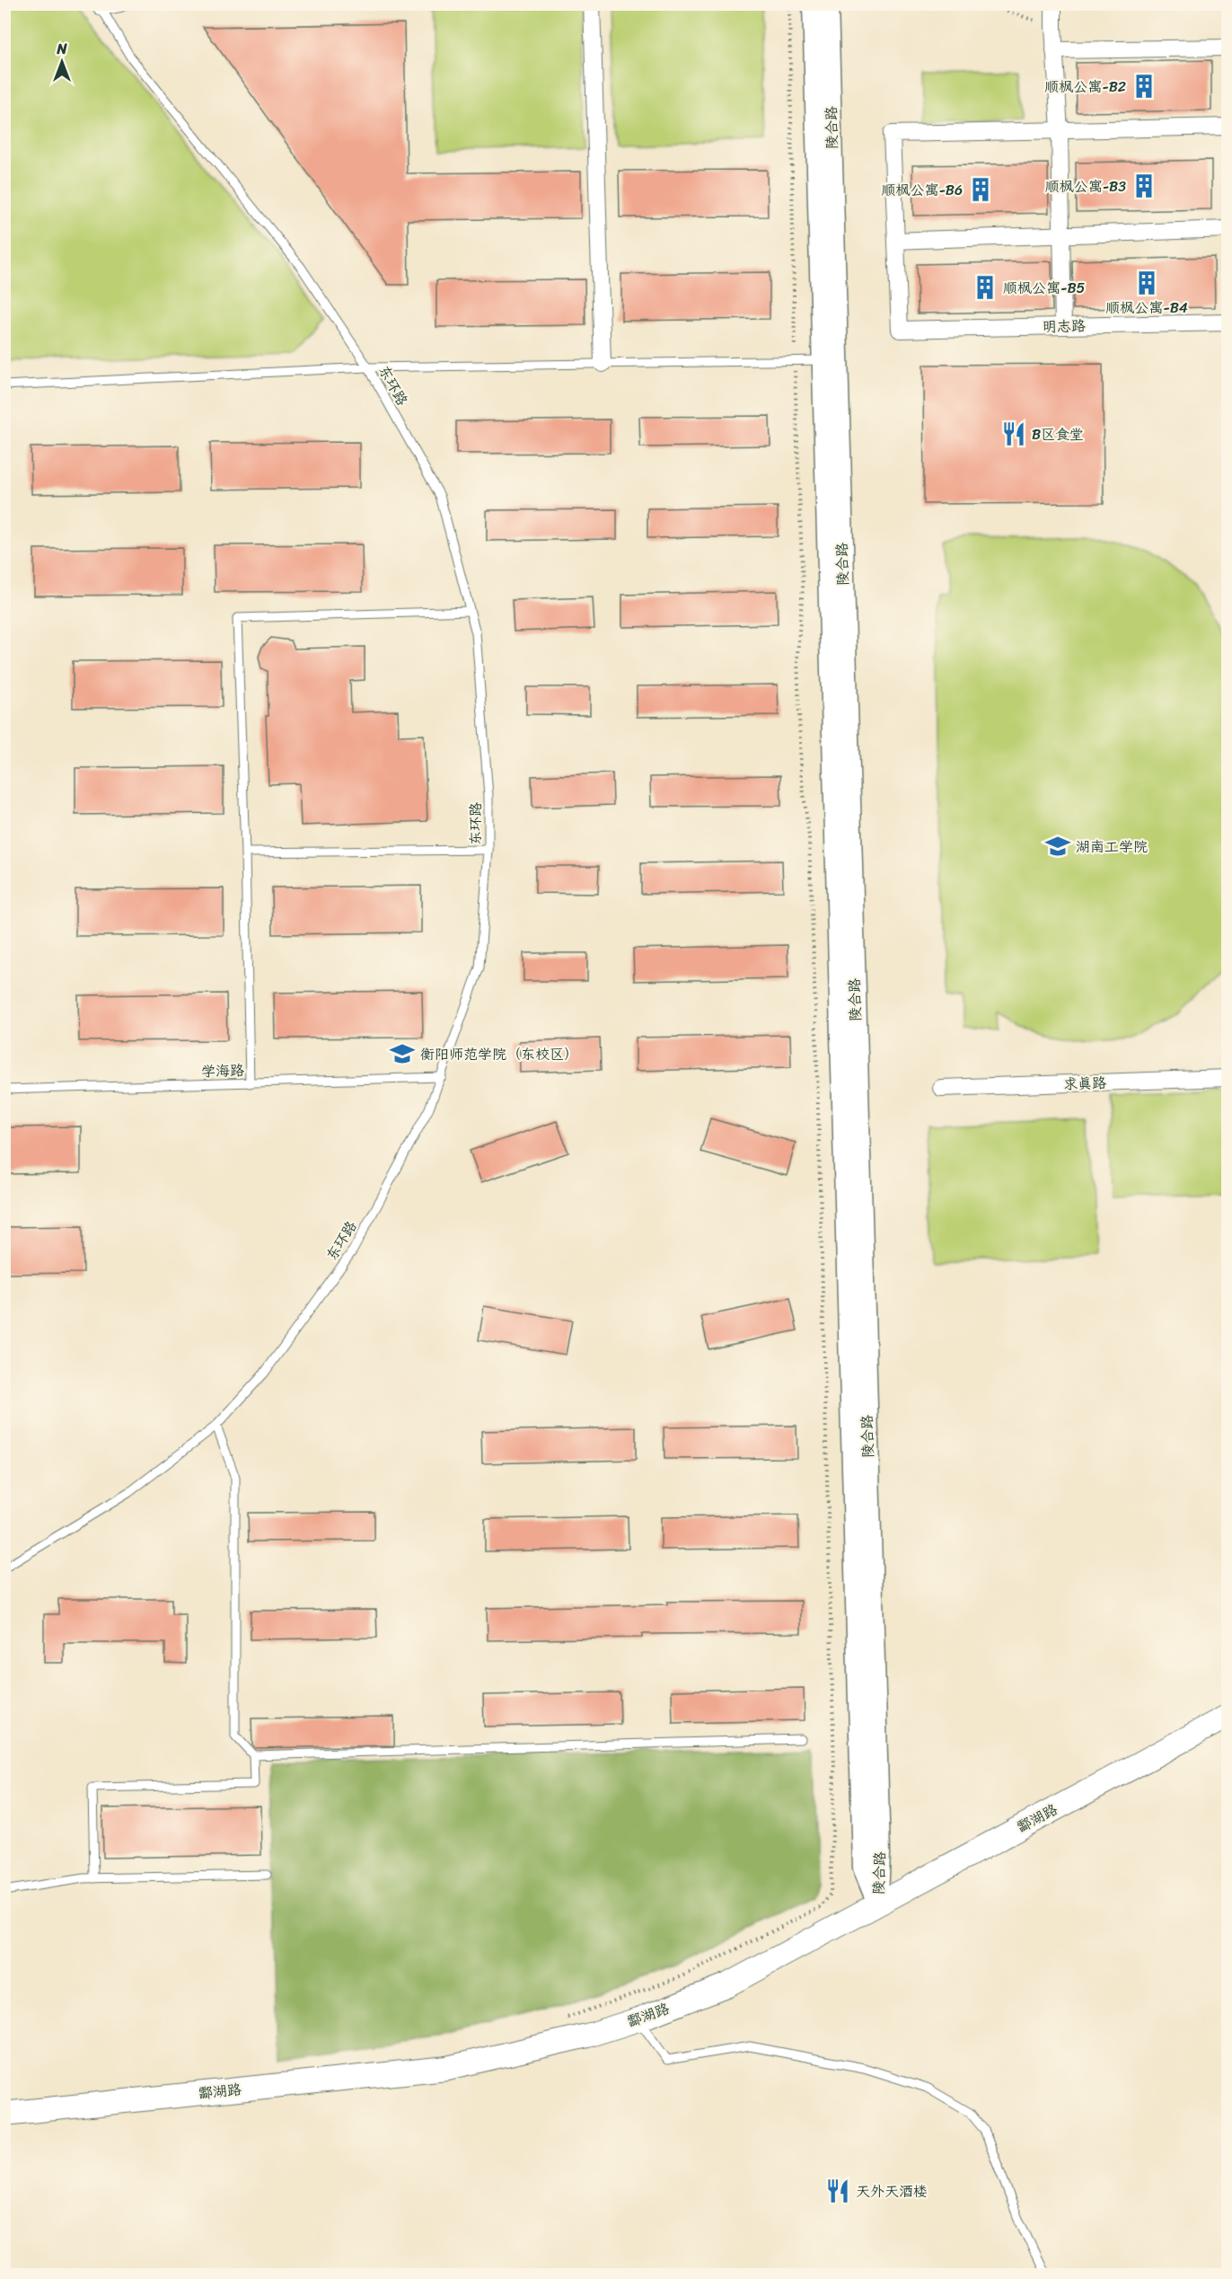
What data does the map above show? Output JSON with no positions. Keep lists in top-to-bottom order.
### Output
{
  "streets": {
    "main road": ["酃湖路"],
    "street": ["陵合路", "明志路", "求真路"],
    "lane": ["东环路", "学海路"]
  },
  "crossings": [
    ["陵合路", "酃湖路"],
    ["东环路", "学海路"]
  ],
  "places": {
    "building": [
      "顺枫公寓-B2",
      "顺枫公寓-B3",
      "顺枫公寓-B6",
      "顺枫公寓-B4",
      "顺枫公寓-B5"
    ],
    "restaurant": ["B区食堂", "天外天酒楼"],
    "school or university": ["湖南工学院", "衡阳师范学院（东校区）"]
  },
  "north": "top"
}
